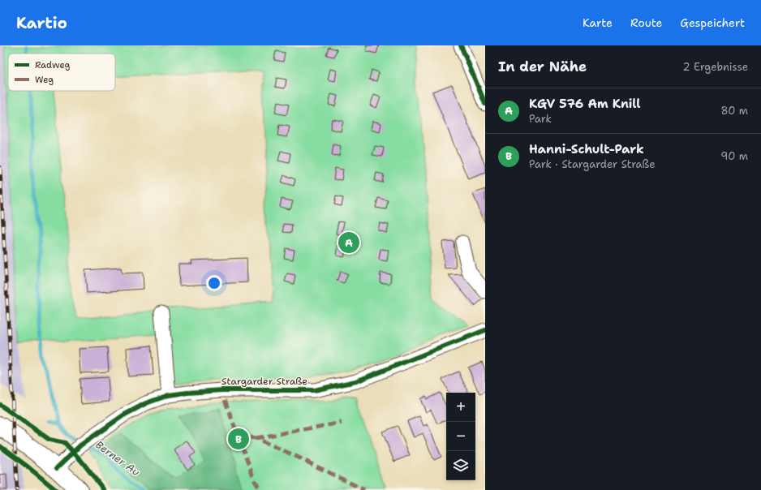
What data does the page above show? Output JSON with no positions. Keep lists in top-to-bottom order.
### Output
{
  "streets": {
    "street": ["Stargarder Straße"]
  },
  "water": ["Berner Au"],
  "legend": ["Radweg", "Weg"],
  "page": {
    "header": "Kartio",
    "nav": ["Karte", "Route", "Gespeichert"],
    "heading": ["In der Nähe", "2 Ergebnisse"],
    "list": [
      {
        "mark": "A",
        "name": "KGV 576 Am Knill",
        "note": "Park",
        "value": "80 m"
      },
      {
        "mark": "B",
        "name": "Hanni-Schult-Park",
        "note": "Park · Stargarder Straße",
        "value": "90 m"
      }
    ],
    "pins": ["A", "B"],
    "map_buttons": ["+", "−"]
  }
}
